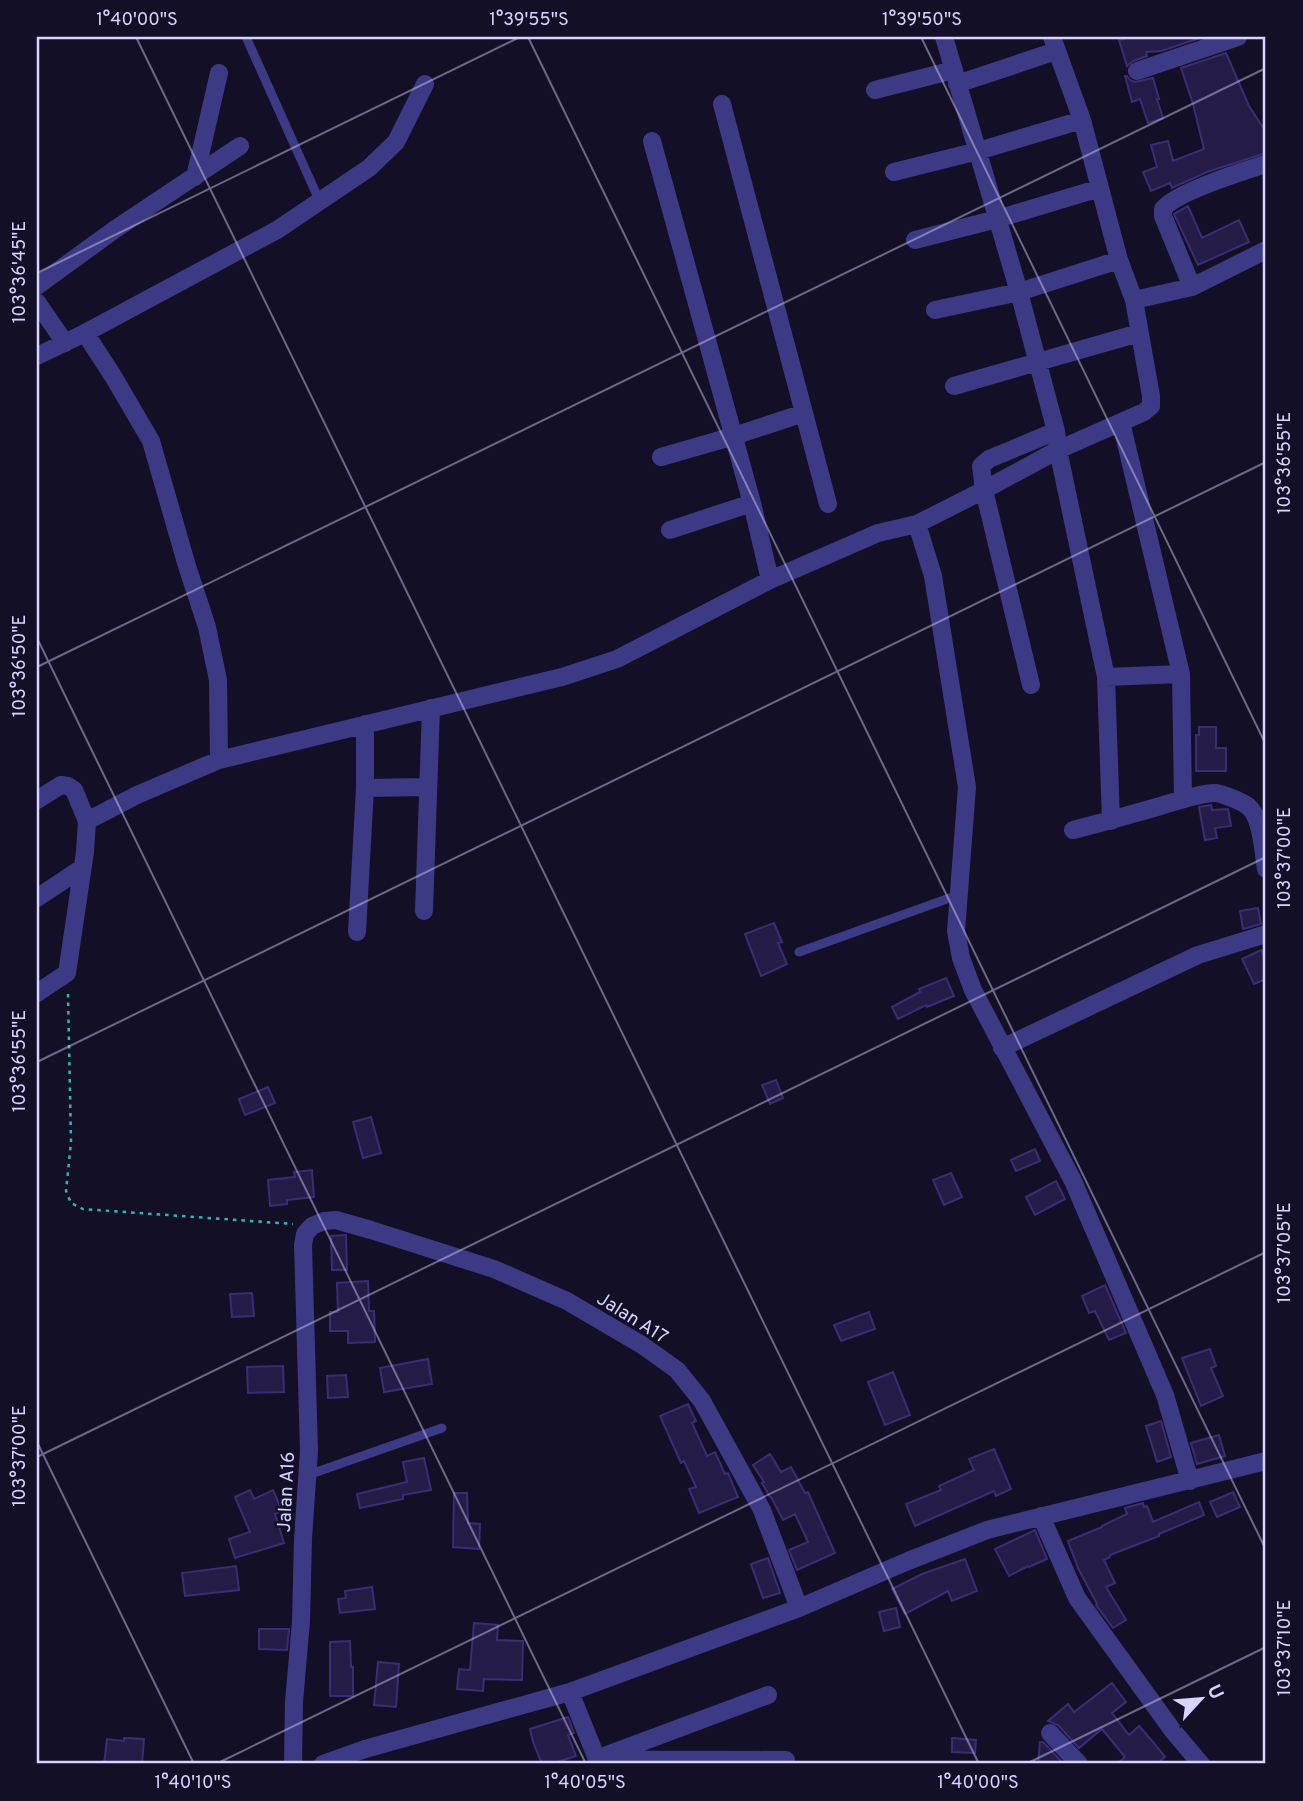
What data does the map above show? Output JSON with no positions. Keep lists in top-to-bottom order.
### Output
{
  "streets": {
    "street": ["Jalan A17", "Jalan A16"]
  },
  "crossings": [
    ["Jalan A17", "Jalan A16"]
  ],
  "north": "top right",
  "coordinates": [
    "1°40'00\"S",
    "1°39'55\"S",
    "1°39'50\"S",
    "103°36'45\"E",
    "103°36'55\"E",
    "103°36'50\"E",
    "103°37'00\"E",
    "103°37'05\"E",
    "103°37'10\"E",
    "1°40'10\"S",
    "1°40'05\"S"
  ]
}
